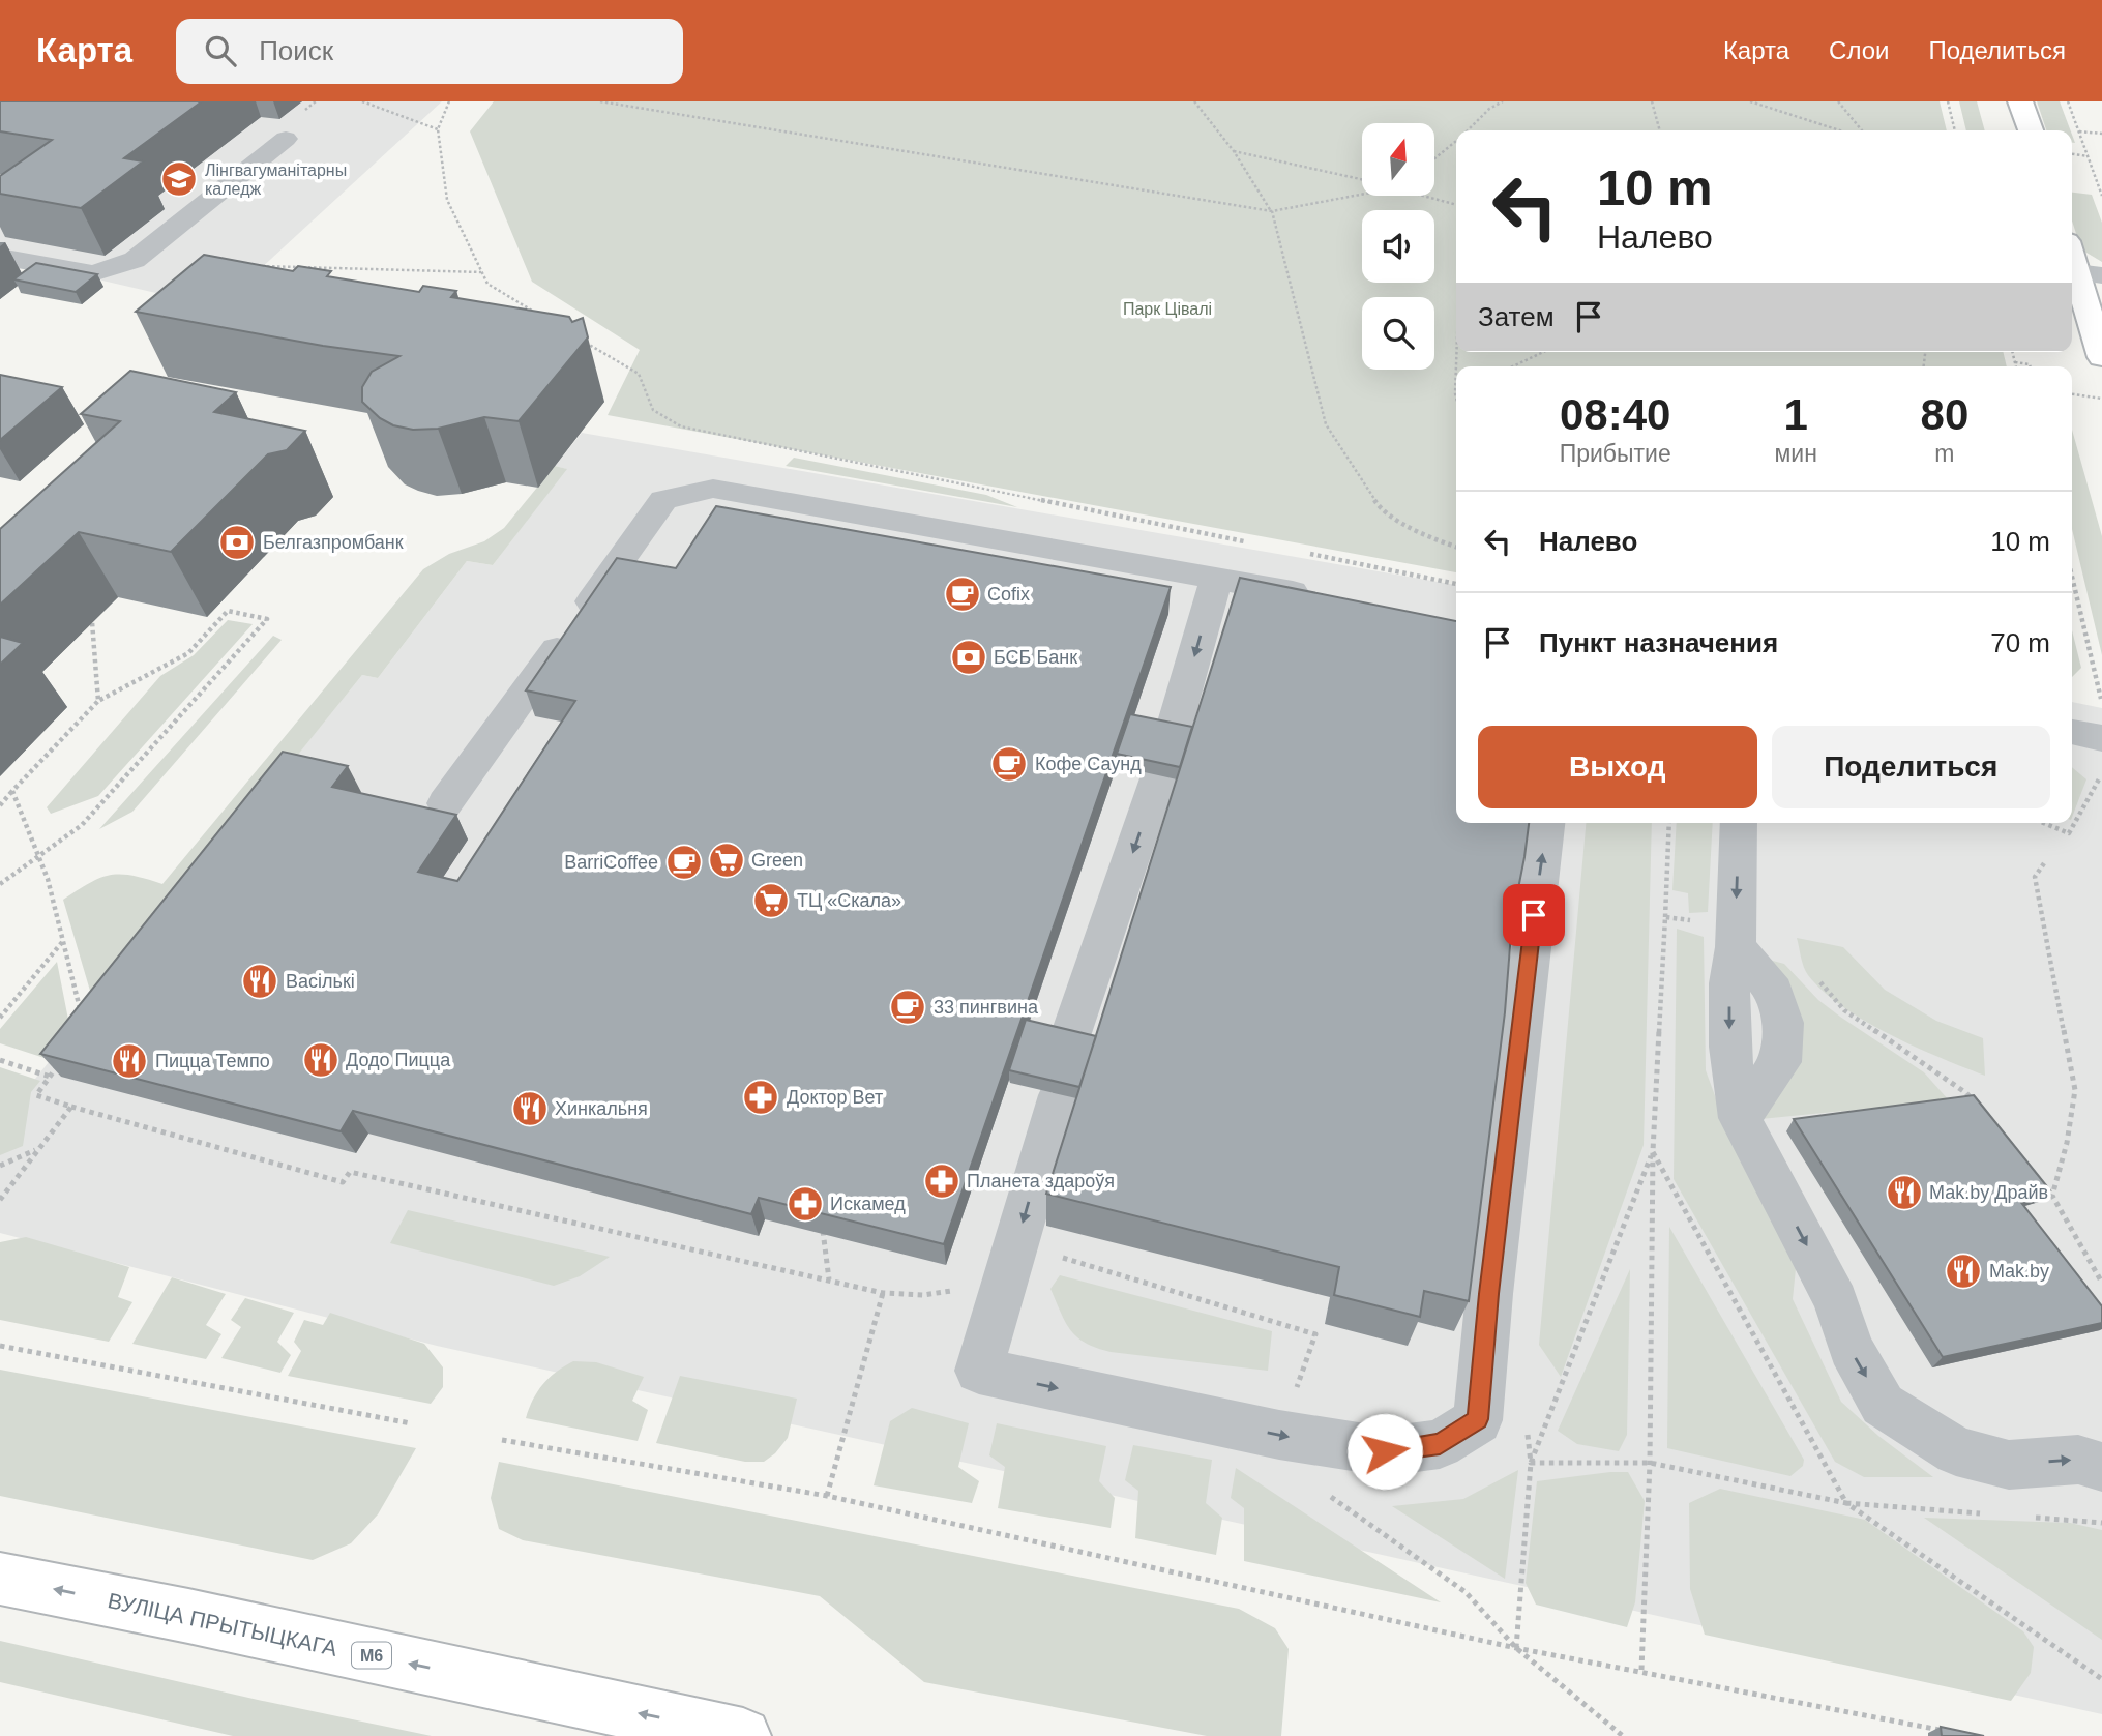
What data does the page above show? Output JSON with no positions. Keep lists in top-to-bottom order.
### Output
{
  "streets": {
    "main road": ["ВУЛІЦА ПРЫТЫЦКАГА", "М6"]
  },
  "one_way": ["ВУЛІЦА ПРЫТЫЦКАГА"],
  "parks": ["Парк Цівалі"],
  "places": {
    "school or university": ["Лінгвагуманітарны каледж"],
    "bank": ["Белгазпромбанк", "БСБ Банк"],
    "cafe": [
      "Cofix",
      "Кофе Саунд",
      "BarriCoffee",
      "33 пингвина"
    ],
    "supermarket": ["Green", "ТЦ «Скала»"],
    "restaurant": [
      "Васількі",
      "Додо Пицца",
      "Пицца Темпо",
      "Хинкальня",
      "Маk.by Драйв",
      "Mak.by"
    ],
    "pharmacy": ["Доктор Вет", "Планета здароўя", "Искамед"]
  },
  "north": "top",
  "page": {
    "header": "Карта",
    "search": "Поиск",
    "nav": ["Карта", "Слои", "Поделиться"],
    "turn": ["10 m", "Налево"],
    "then": "Затем",
    "eta": [
      "08:40",
      "Прибытие",
      "1",
      "мин",
      "80",
      "m"
    ],
    "list": [
      {
        "name": "Налево",
        "value": "10 m"
      },
      {
        "name": "Пункт назначения",
        "value": "70 m"
      }
    ],
    "buttons": ["Выход", "Поделиться"]
  }
}
